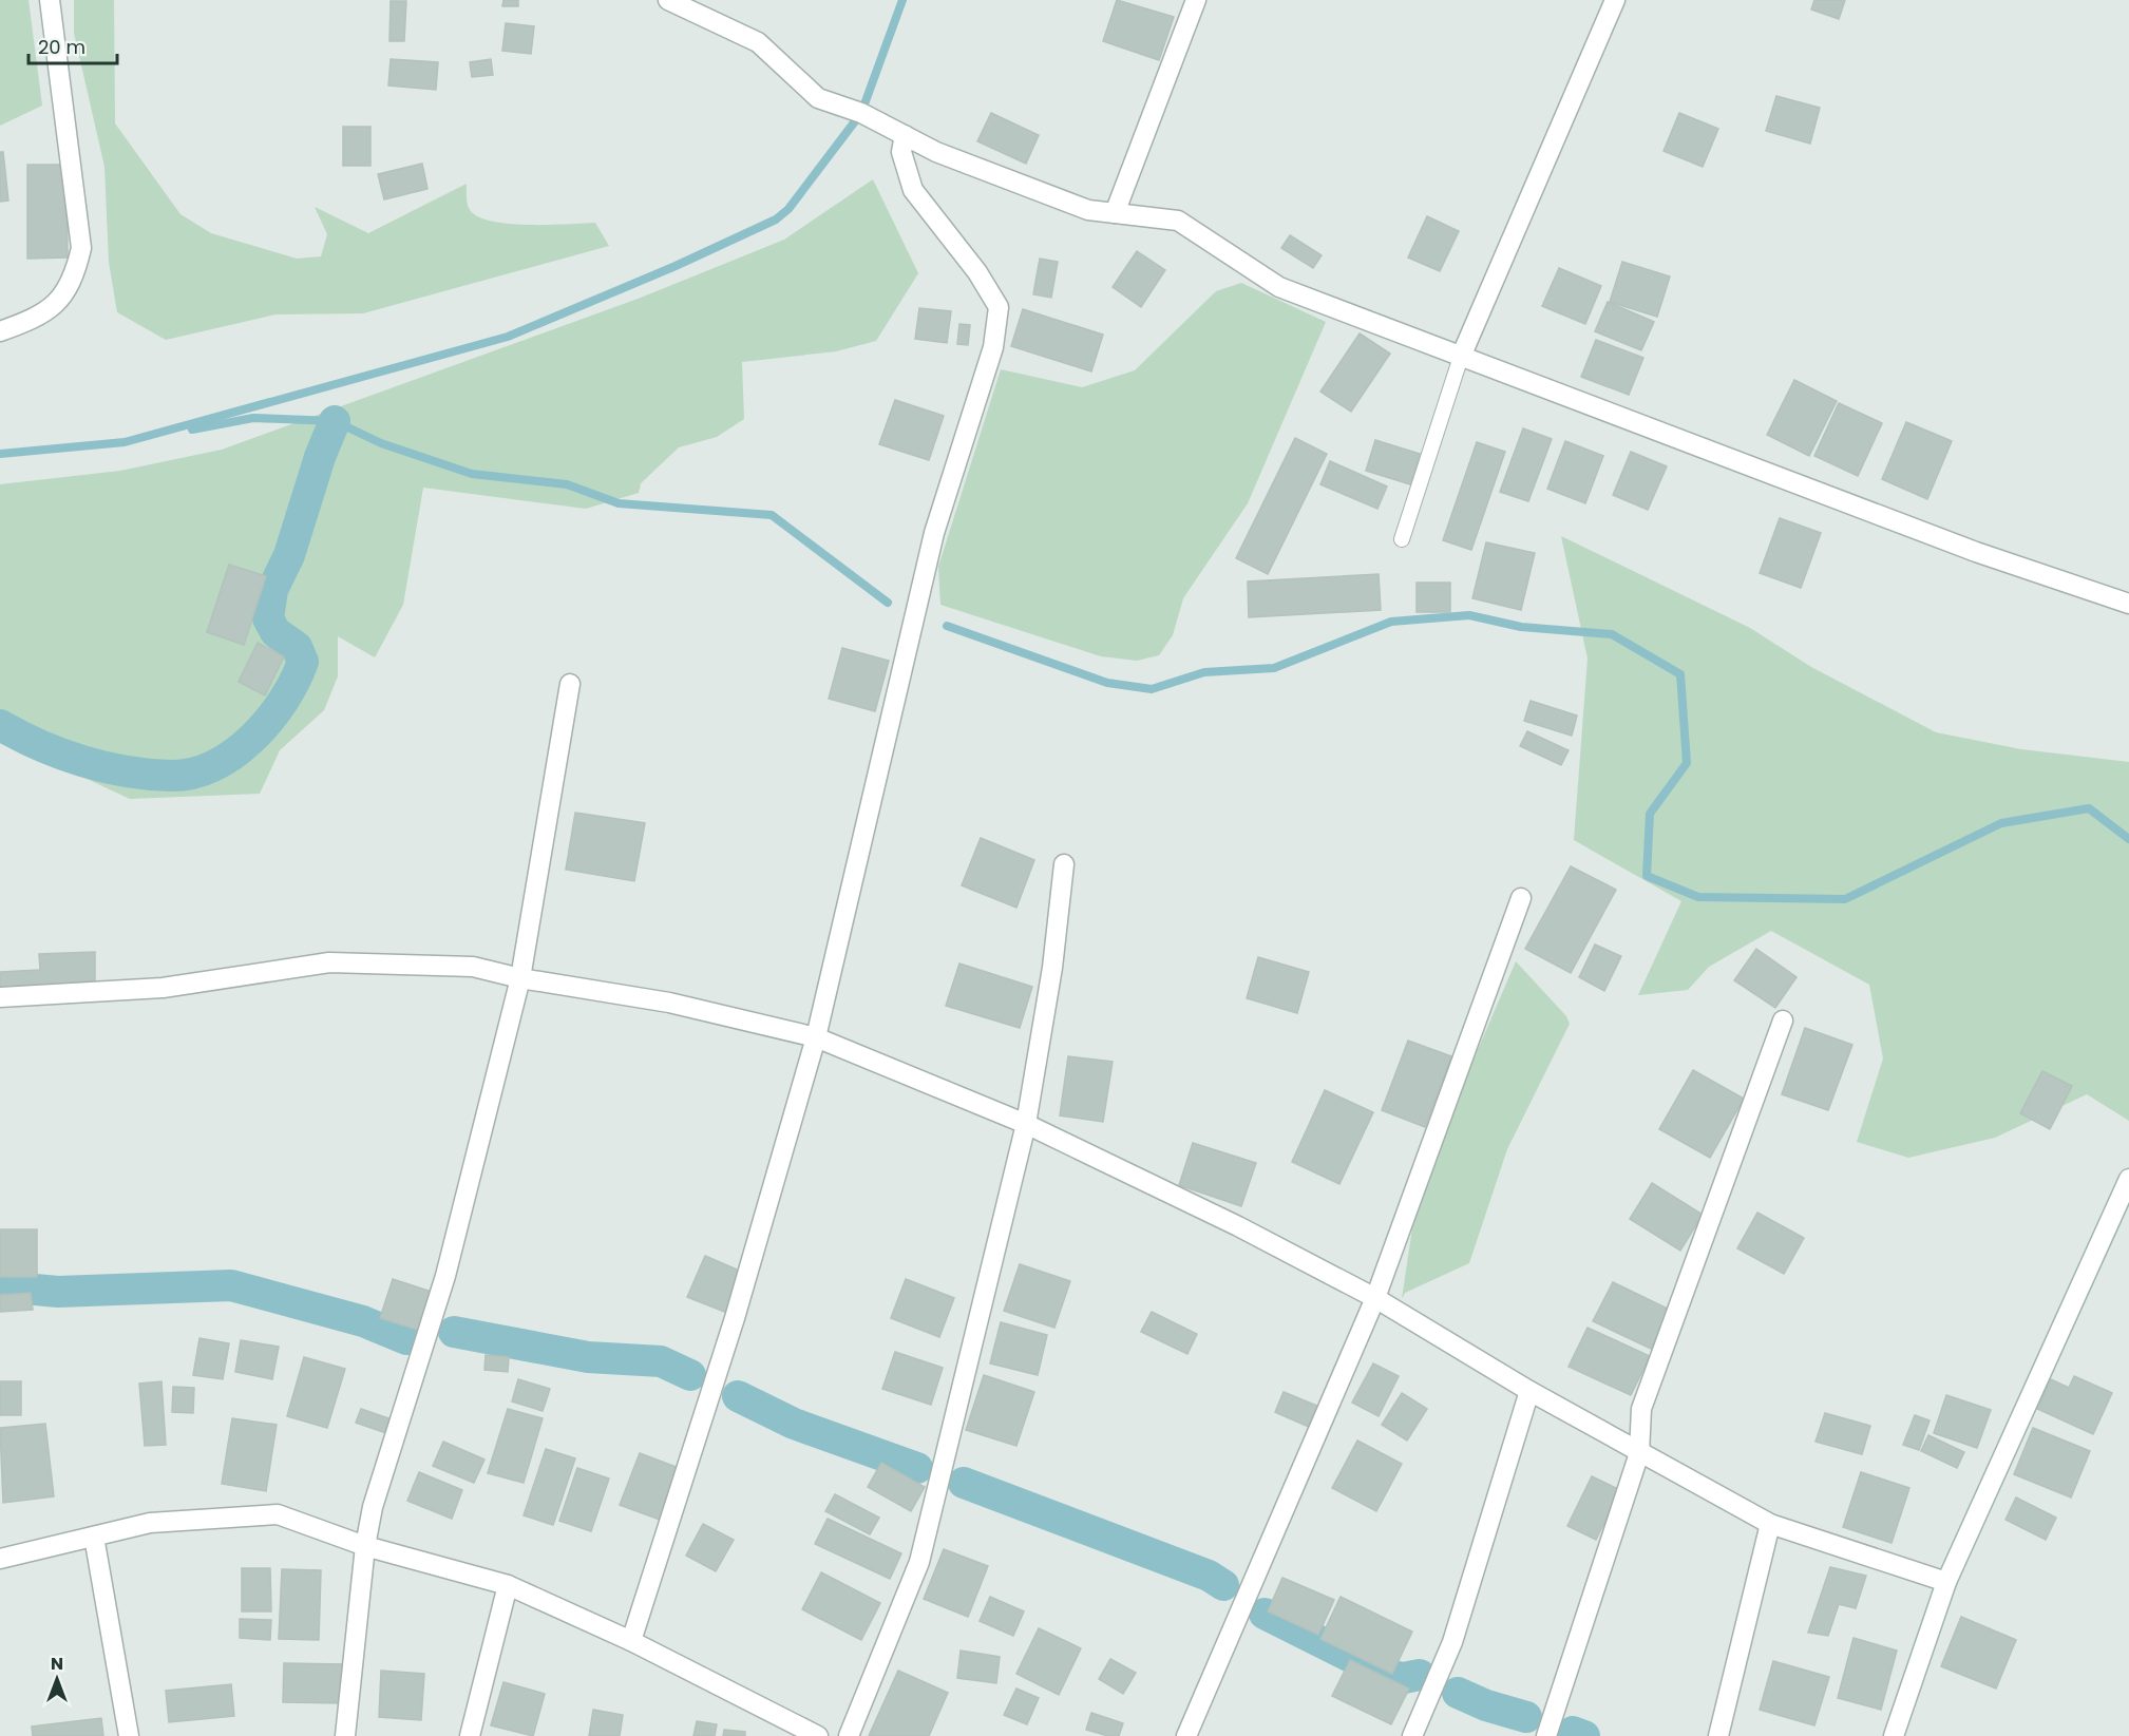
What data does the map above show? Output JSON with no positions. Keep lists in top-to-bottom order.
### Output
{
  "scale_bar": "20 m",
  "north": "top"
}
